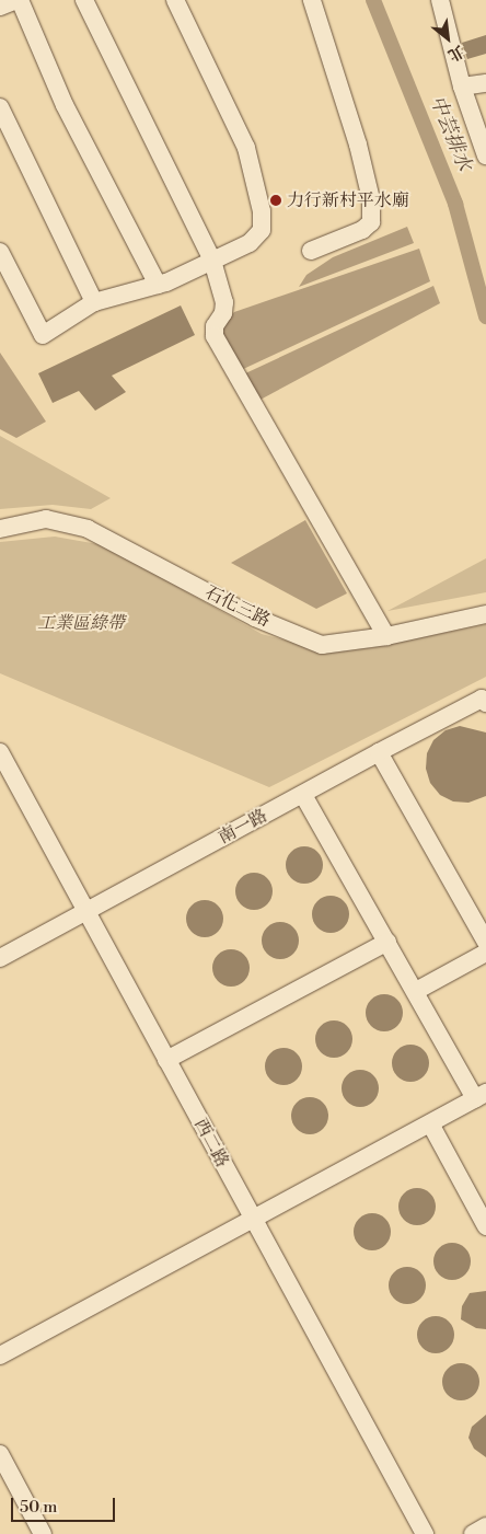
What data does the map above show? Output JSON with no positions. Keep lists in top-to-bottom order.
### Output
{
  "streets": {
    "street": ["石化三路", "南一路", "西二路"]
  },
  "crossings": [
    ["南一路", "西二路"]
  ],
  "water": ["中芸排水"],
  "parks": ["工業區綠帶"],
  "places": ["力行新村平水廟"],
  "scale_bar": "50 m",
  "north": "bottom right"
}
